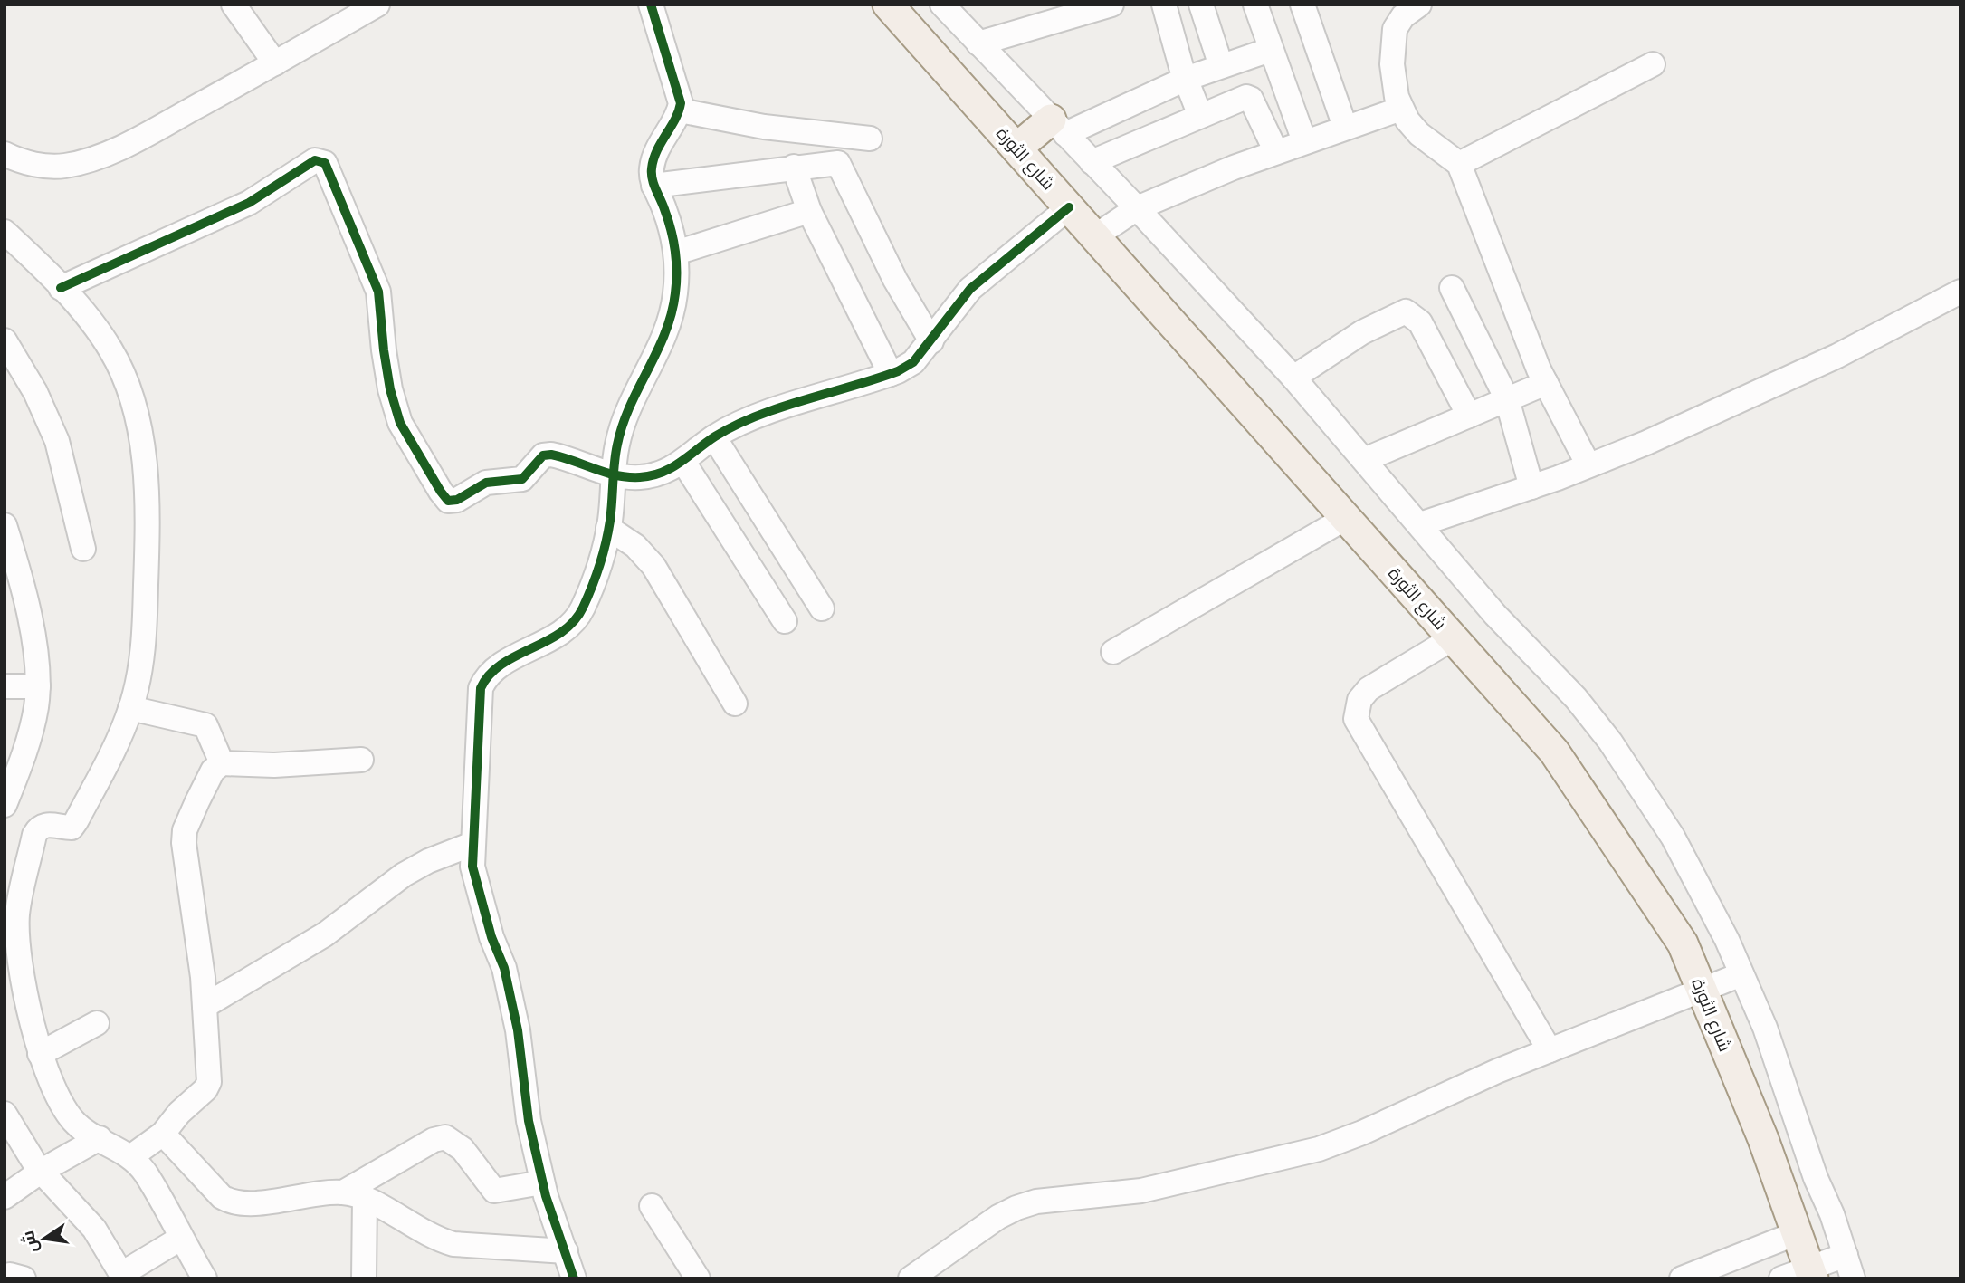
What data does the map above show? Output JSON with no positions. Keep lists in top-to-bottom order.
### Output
{
  "streets": {
    "main road": ["شارع الثورة"]
  },
  "north": "left"
}
